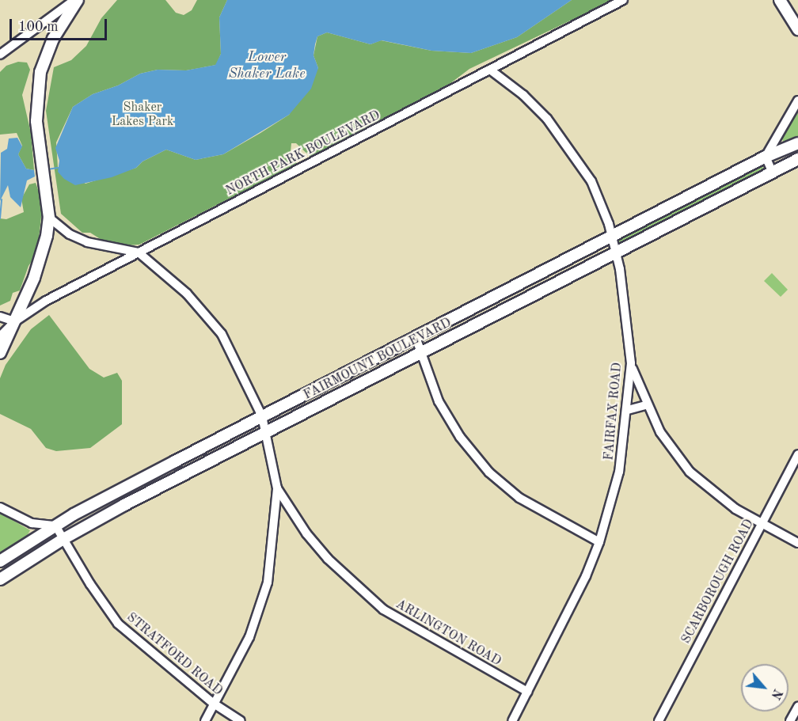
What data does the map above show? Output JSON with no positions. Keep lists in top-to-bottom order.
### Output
{
  "streets": {
    "main road": ["FAIRMOUNT BOULEVARD"],
    "street": [
      "NORTH PARK BOULEVARD",
      "FAIRFAX ROAD",
      "SCARBOROUGH ROAD",
      "ARLINGTON ROAD",
      "STRATFORD ROAD"
    ]
  },
  "crossings": [
    ["NORTH PARK BOULEVARD", "FAIRFAX ROAD"],
    ["NORTH PARK BOULEVARD", "ARLINGTON ROAD"],
    ["FAIRMOUNT BOULEVARD", "FAIRFAX ROAD"],
    ["FAIRMOUNT BOULEVARD", "ARLINGTON ROAD"],
    ["FAIRMOUNT BOULEVARD", "STRATFORD ROAD"],
    ["FAIRFAX ROAD", "ARLINGTON ROAD"]
  ],
  "water": ["Lower Shaker Lake"],
  "parks": ["Shaker Lakes Park"],
  "scale_bar": "100 m",
  "north": "bottom right"
}
